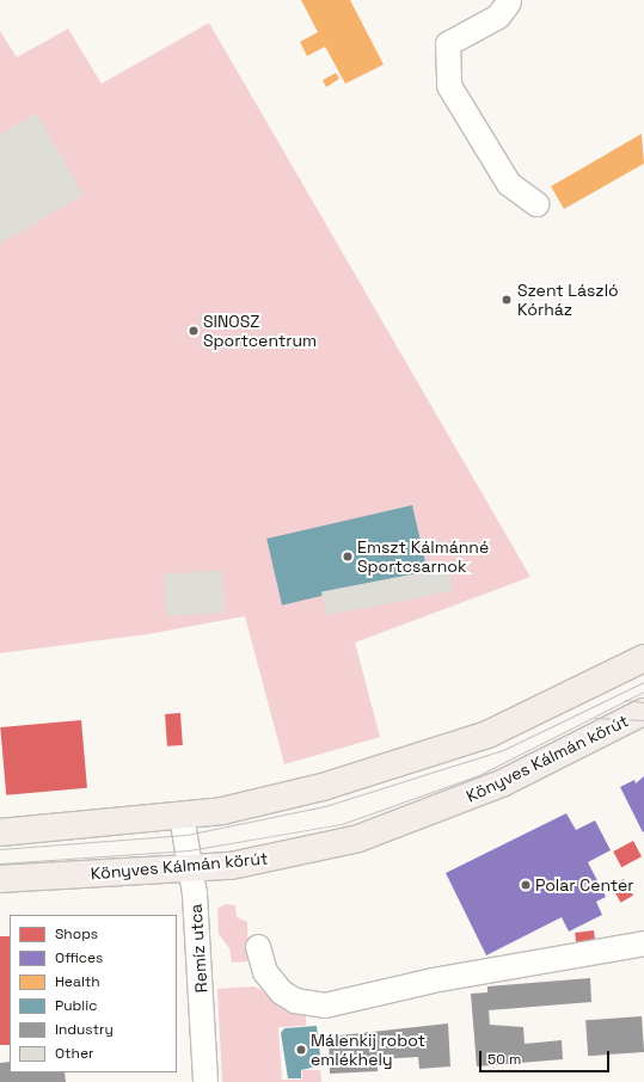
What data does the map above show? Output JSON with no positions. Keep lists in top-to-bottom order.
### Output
{
  "streets": {
    "main road": ["Könyves Kálmán körút"],
    "street": ["Remíz utca"]
  },
  "crossings": [
    ["Könyves Kálmán körút", "Remíz utca"]
  ],
  "places": [
    "Szent László Kórház",
    "SINOSZ Sportcentrum",
    "Emszt Kálmánné Sportcsarnok",
    "Polar Center",
    "Málenkij robot emlékhely"
  ],
  "legend": [
    "Shops",
    "Offices",
    "Health",
    "Public",
    "Industry",
    "Other"
  ],
  "scale_bar": "50 m"
}
